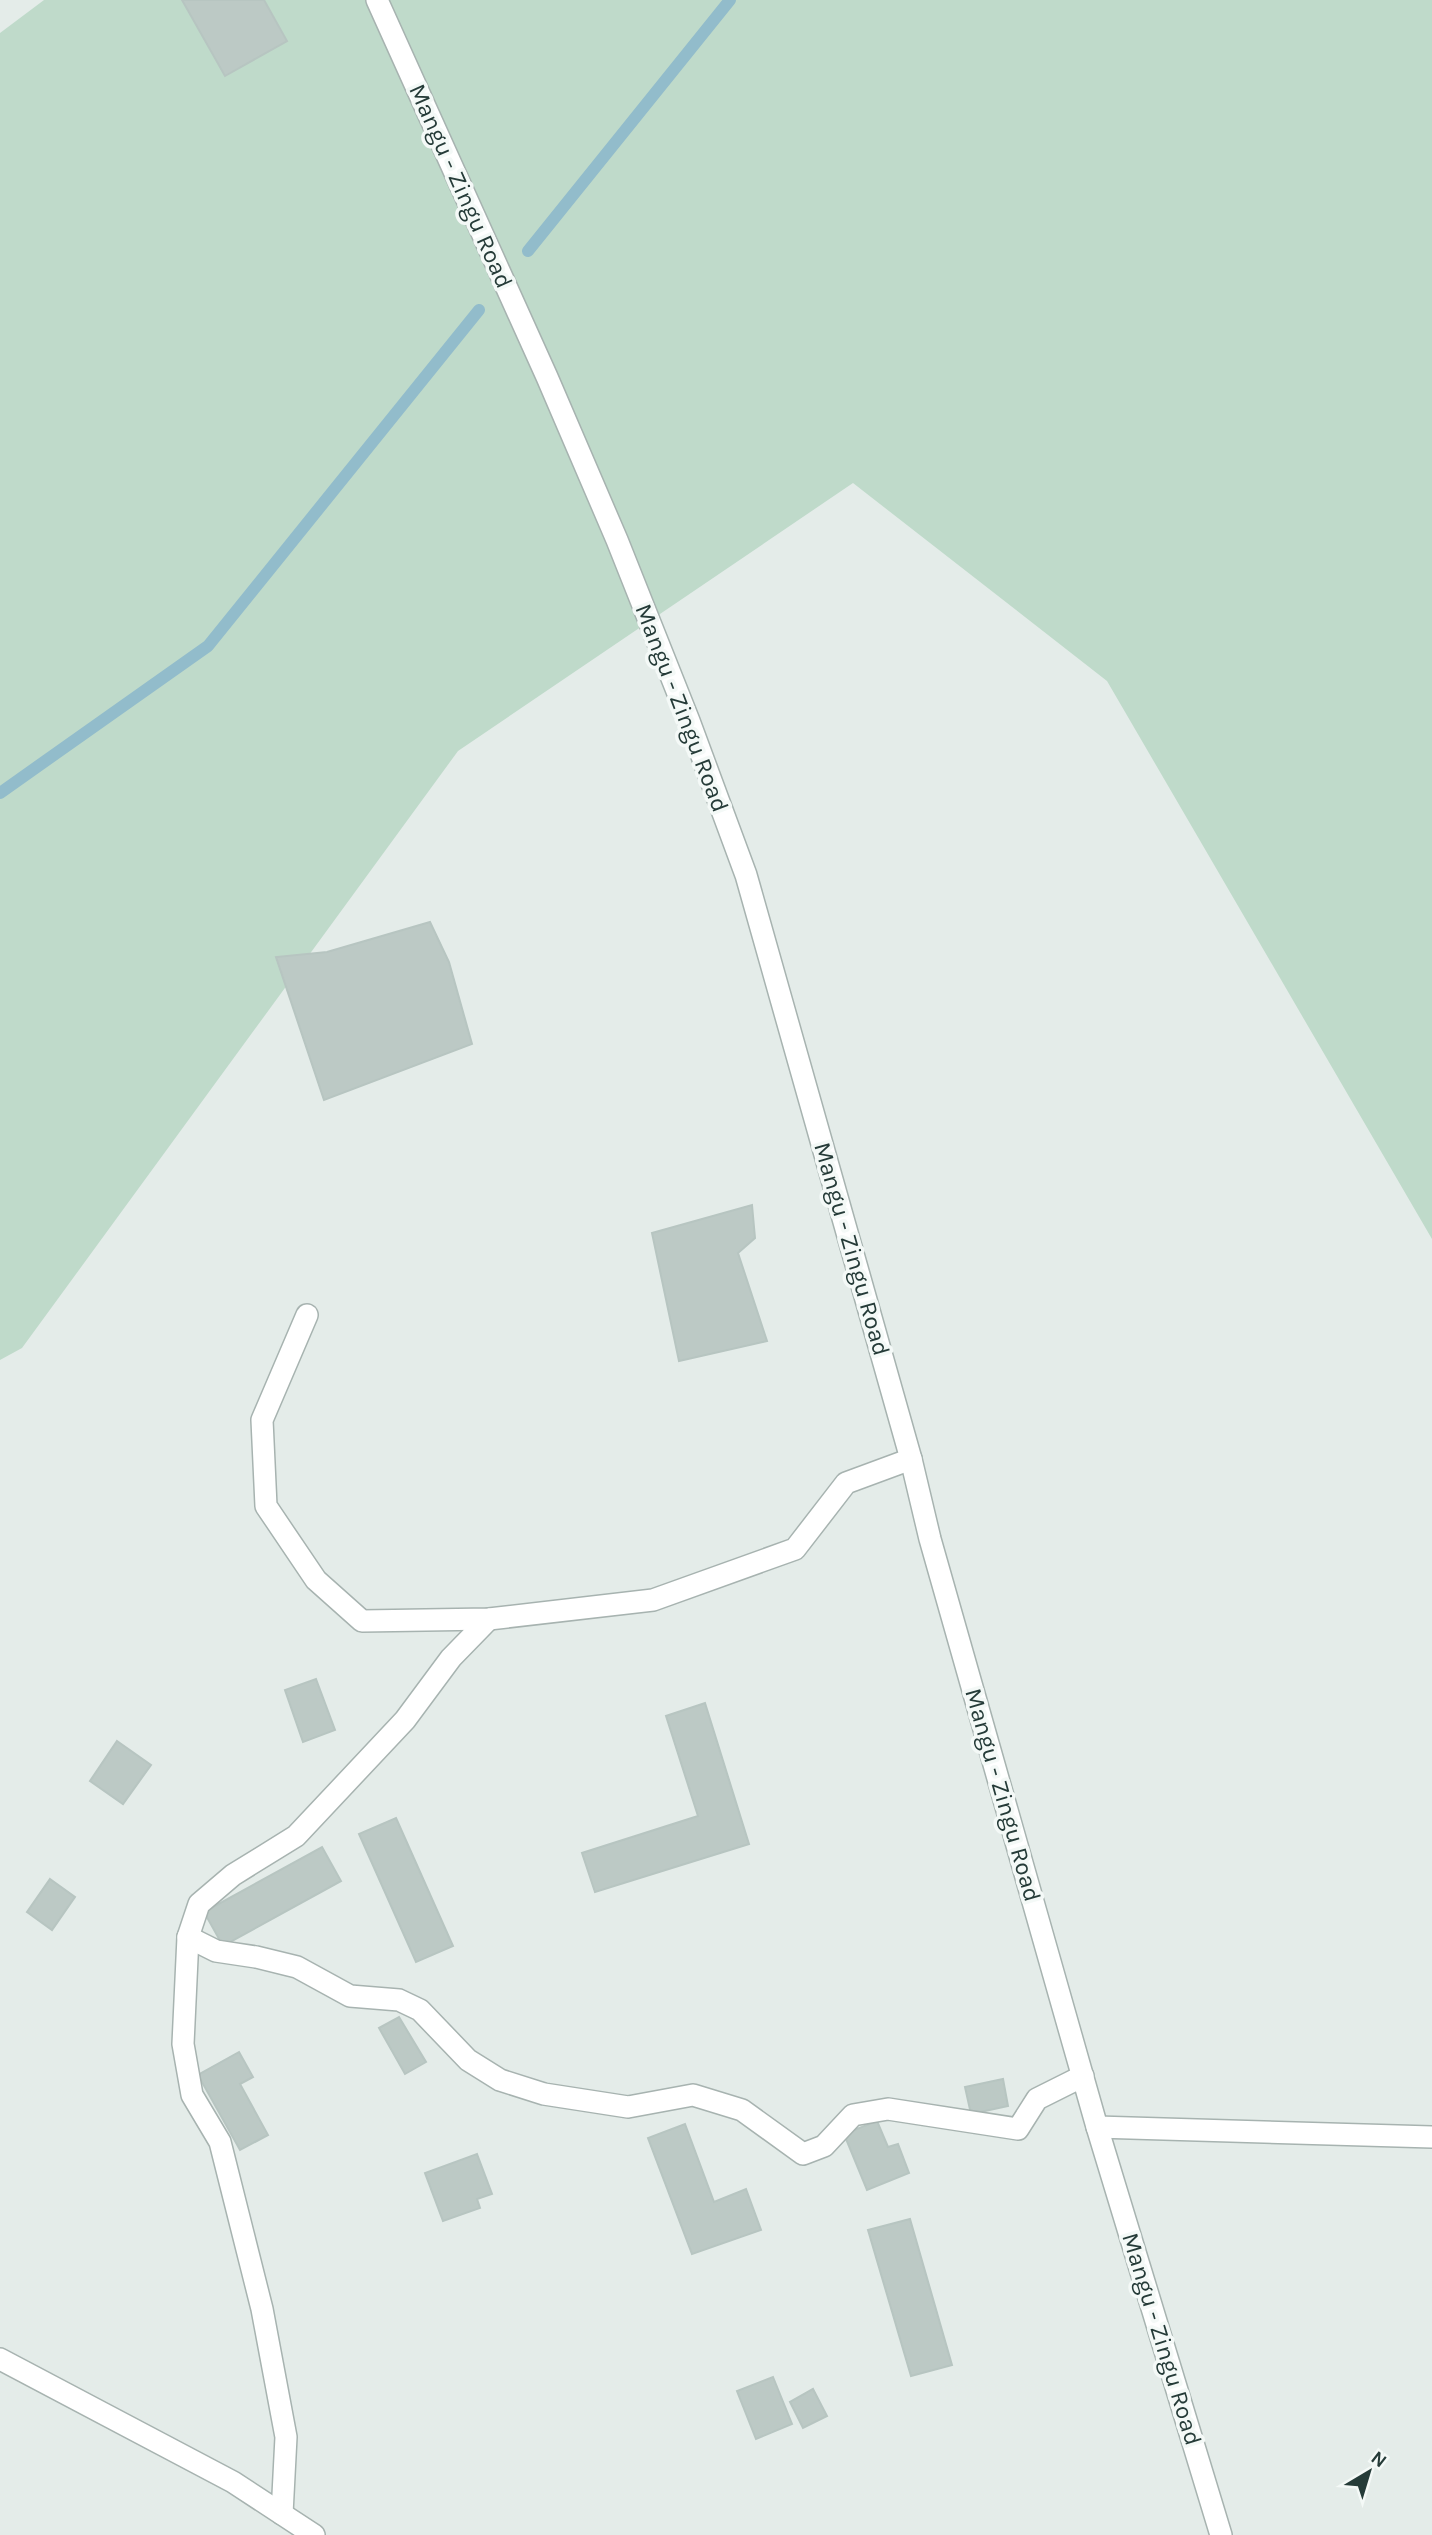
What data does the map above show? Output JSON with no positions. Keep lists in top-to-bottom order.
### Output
{
  "streets": {
    "street": ["Mangu - Zingu Road"]
  },
  "north": "top right"
}
